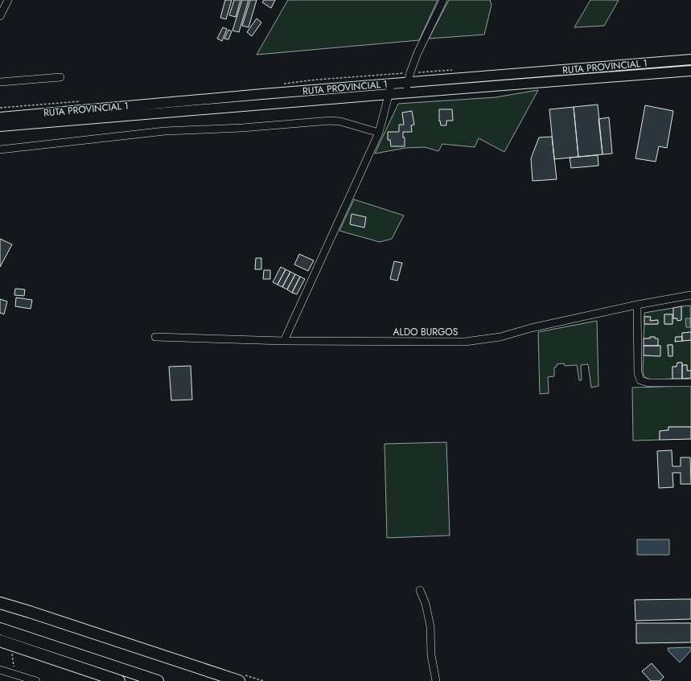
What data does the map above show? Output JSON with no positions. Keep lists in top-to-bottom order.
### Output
{
  "streets": {
    "main road": ["RUTA PROVINCIAL 1"],
    "street": ["ALDO BURGOS"]
  }
}
